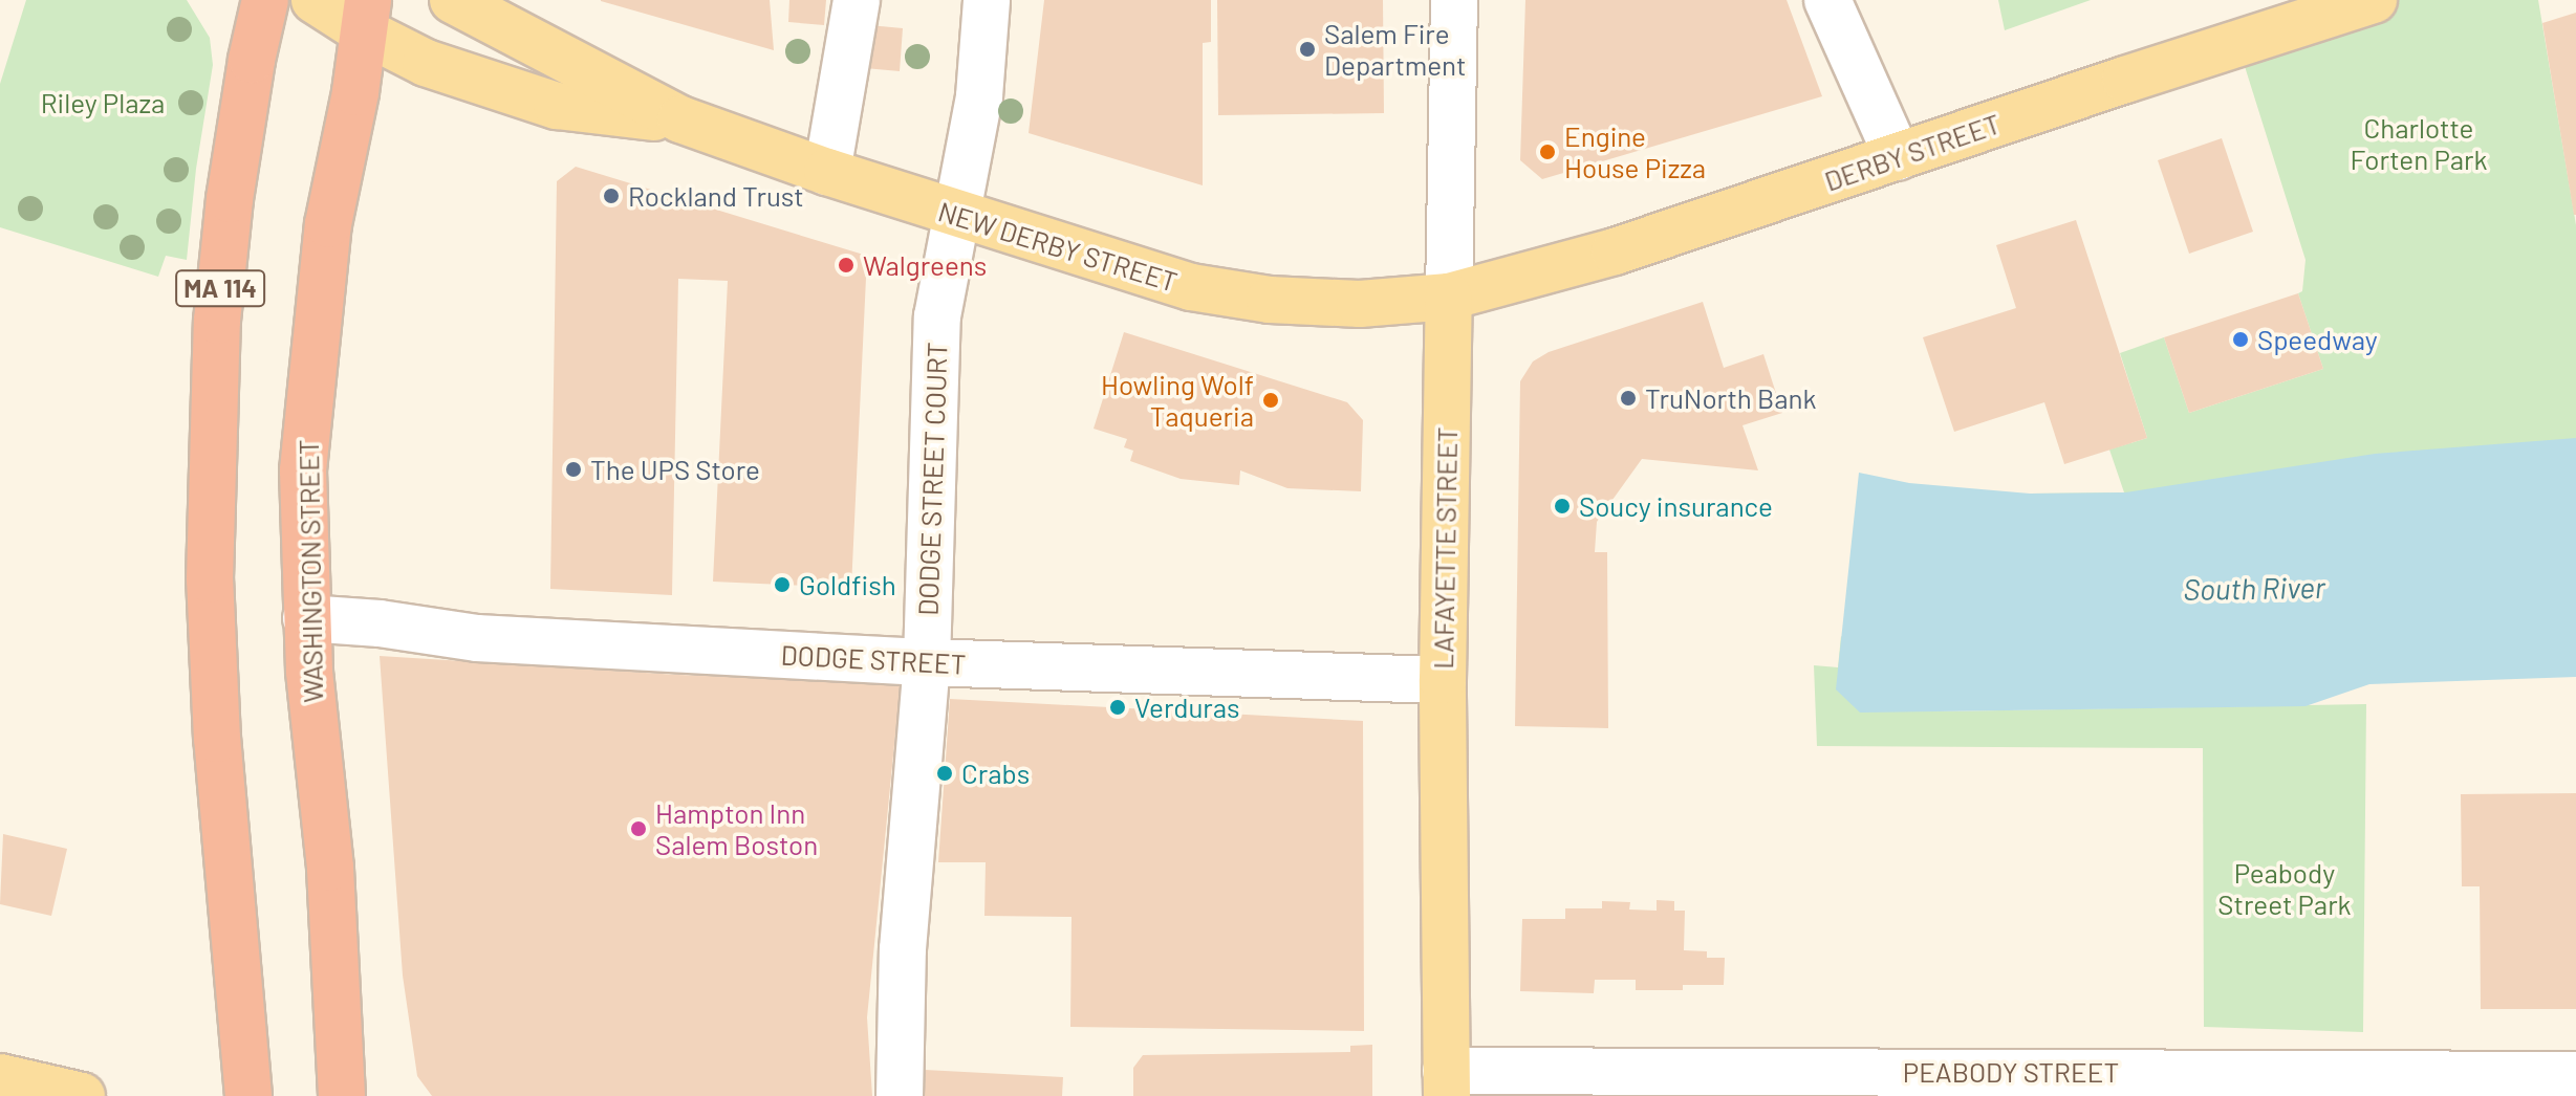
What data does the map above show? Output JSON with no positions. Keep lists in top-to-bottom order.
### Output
{
  "streets": {
    "highway": ["MA 114", "WASHINGTON STREET"],
    "main road": ["DERBY STREET", "NEW DERBY STREET", "LAFAYETTE STREET"],
    "street": ["DODGE STREET COURT", "DODGE STREET", "PEABODY STREET"]
  },
  "crossings": [
    ["DERBY STREET", "NEW DERBY STREET"],
    ["DERBY STREET", "LAFAYETTE STREET"],
    ["NEW DERBY STREET", "DODGE STREET COURT"],
    ["NEW DERBY STREET", "LAFAYETTE STREET"],
    ["NEW DERBY STREET", "WASHINGTON STREET"],
    ["DODGE STREET COURT", "DODGE STREET"],
    ["LAFAYETTE STREET", "DODGE STREET"],
    ["LAFAYETTE STREET", "PEABODY STREET"],
    ["WASHINGTON STREET", "DODGE STREET"]
  ],
  "water": ["South River"],
  "parks": ["Riley Plaza", "Charlotte Forten Park", "Peabody Street Park"],
  "places": [
    "Salem Fire Department",
    "Engine House Pizza",
    "Rockland Trust",
    "Walgreens",
    "Speedway",
    "TruNorth Bank",
    "Howling Wolf Taqueria",
    "The UPS Store",
    "Soucy insurance",
    "Goldfish",
    "Verduras",
    "Crabs",
    "Hampton Inn Salem Boston"
  ]
}
